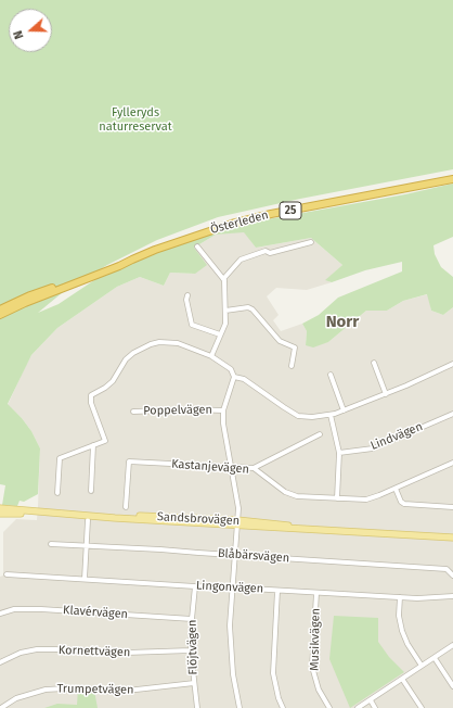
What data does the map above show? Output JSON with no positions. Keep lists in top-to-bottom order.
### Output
{
  "streets": {
    "highway": ["25", "Österleden"],
    "main road": ["Sandsbrovägen"],
    "street": [
      "Poppelvägen",
      "Lindvägen",
      "Kastanjevägen",
      "Blåbärsvägen",
      "Lingonvägen",
      "Klavérvägen",
      "Musikvägen",
      "Flöjtvägen",
      "Kornettvägen",
      "Trumpetvägen"
    ]
  },
  "crossings": [
    ["Lingonvägen", "Musikvägen"],
    ["Lingonvägen", "Flöjtvägen"],
    ["Klavérvägen", "Flöjtvägen"],
    ["Flöjtvägen", "Kornettvägen"],
    ["Flöjtvägen", "Trumpetvägen"]
  ],
  "districts": ["Norr"],
  "parks": ["Fylleryds naturreservat"],
  "north": "left"
}
